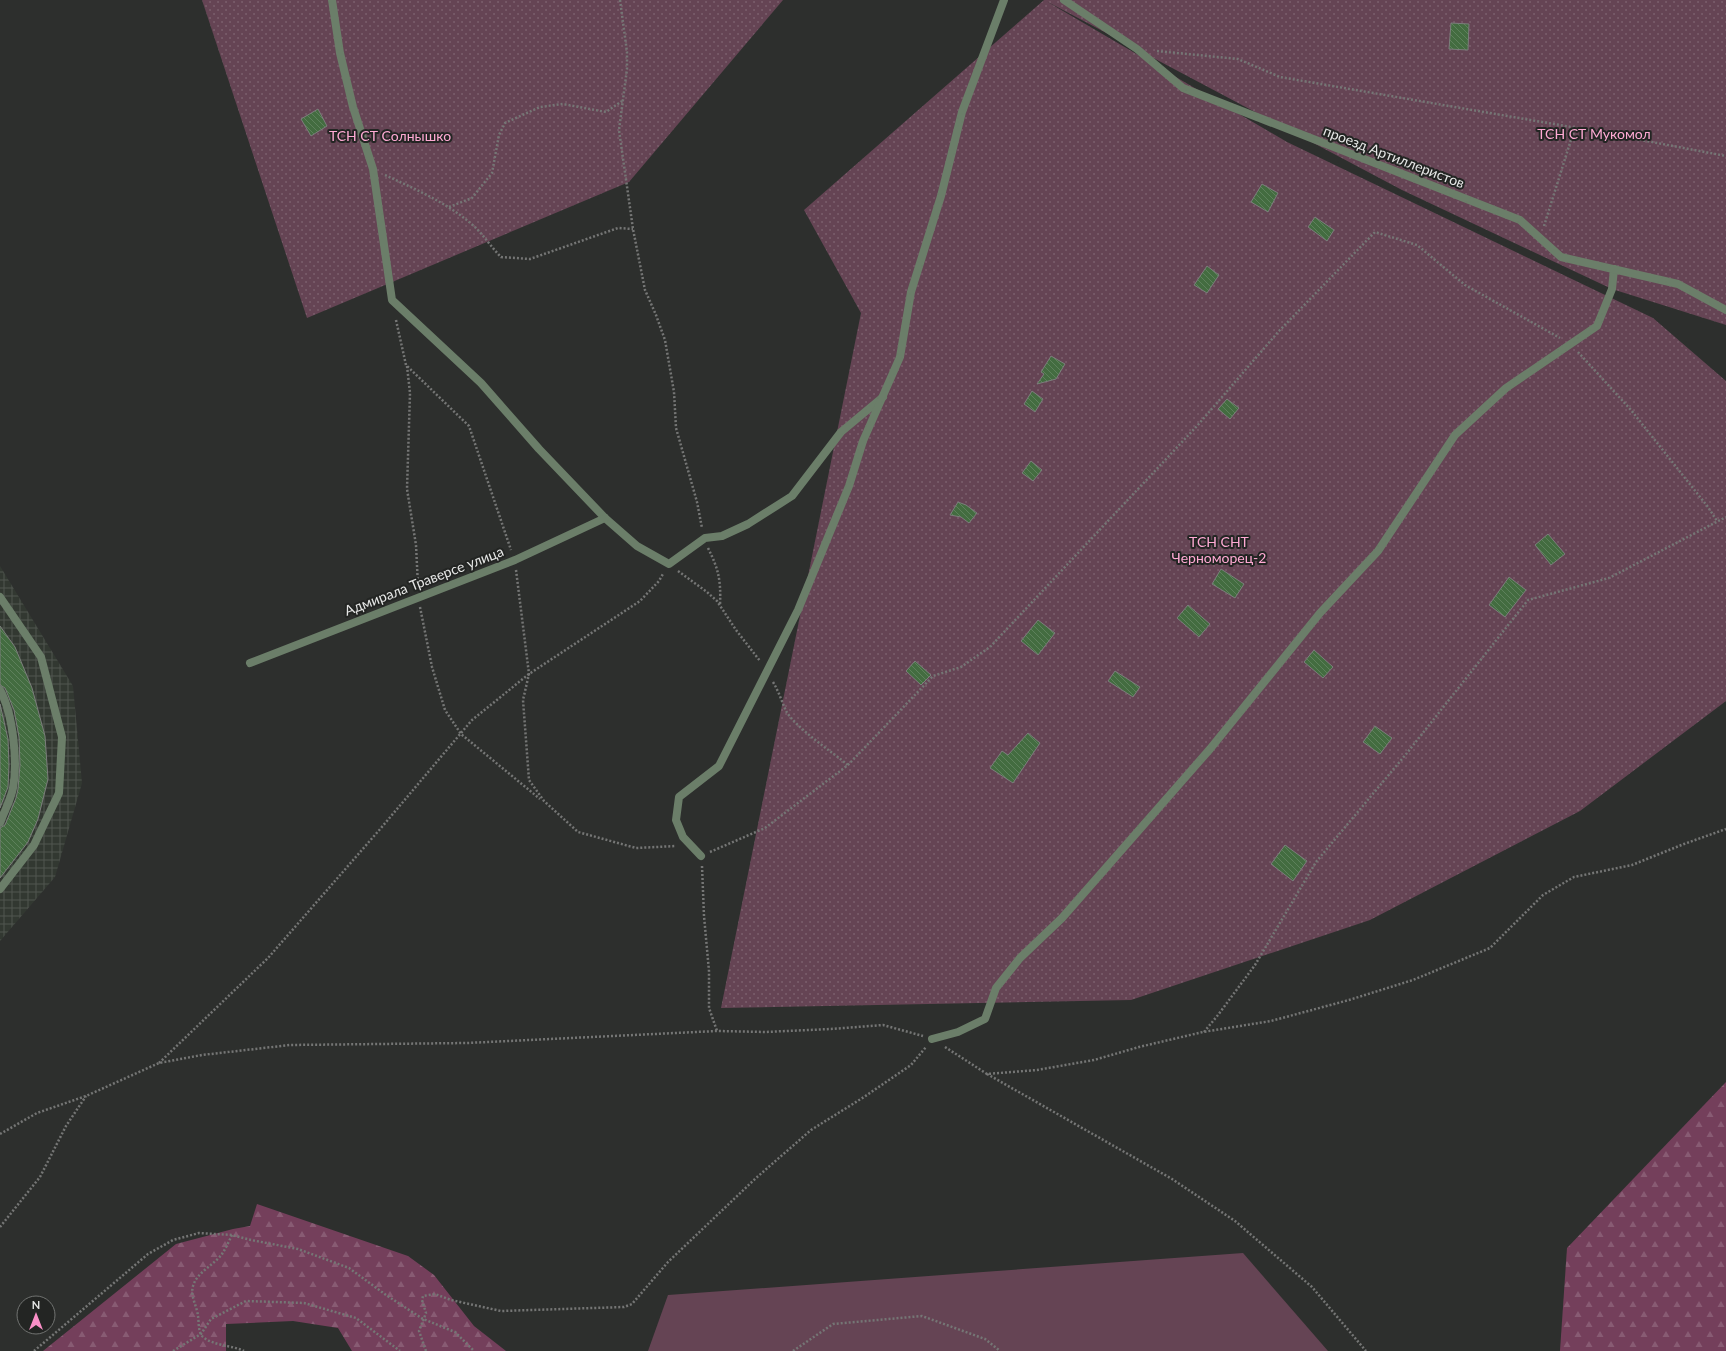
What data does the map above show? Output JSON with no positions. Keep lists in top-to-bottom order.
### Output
{
  "streets": {
    "street": ["проезд Артиллеристов", "Адмирала Траверсе улица"]
  },
  "parks": ["ТСН СТ Мукомол", "ТСН СТ Солнышко", "ТСН СНТ Черноморец-2"],
  "north": "top"
}
